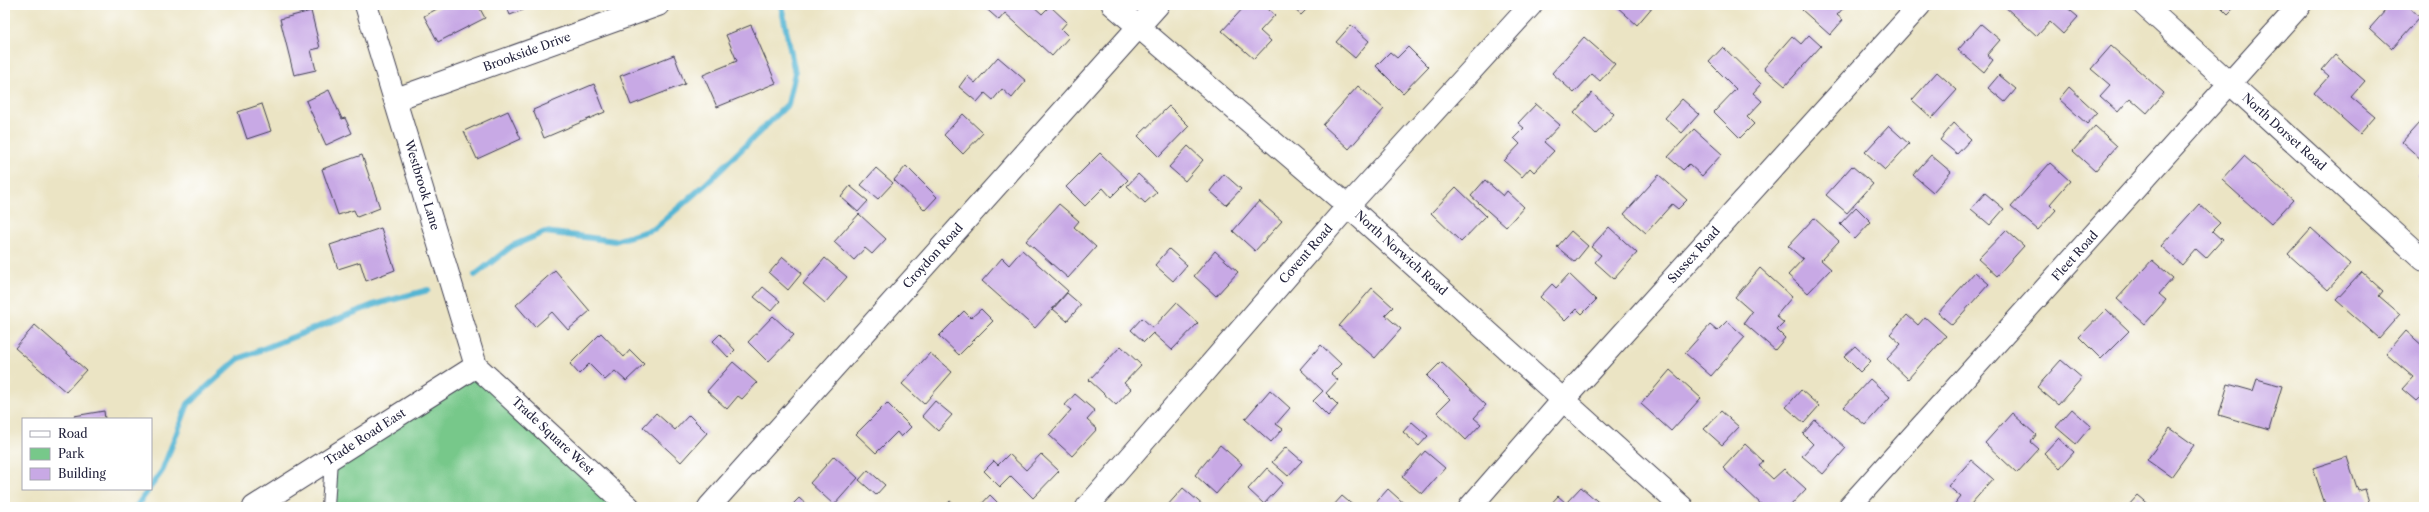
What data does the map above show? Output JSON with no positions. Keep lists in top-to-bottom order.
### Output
{
  "streets": {
    "street": [
      "Brookside Drive",
      "North Dorset Road",
      "Westbrook Lane",
      "North Norwich Road",
      "Covent Road",
      "Sussex Road",
      "Croydon Road",
      "Fleet Road",
      "Trade Square West",
      "Trade Road East"
    ]
  },
  "crossings": [
    ["Brookside Drive", "Westbrook Lane"],
    ["North Dorset Road", "Fleet Road"],
    ["Westbrook Lane", "Trade Square West"],
    ["Westbrook Lane", "Trade Road East"],
    ["North Norwich Road", "Covent Road"],
    ["North Norwich Road", "Sussex Road"],
    ["North Norwich Road", "Croydon Road"],
    ["Trade Square West", "Trade Road East"]
  ],
  "legend": ["Road", "Park", "Building"]
}
